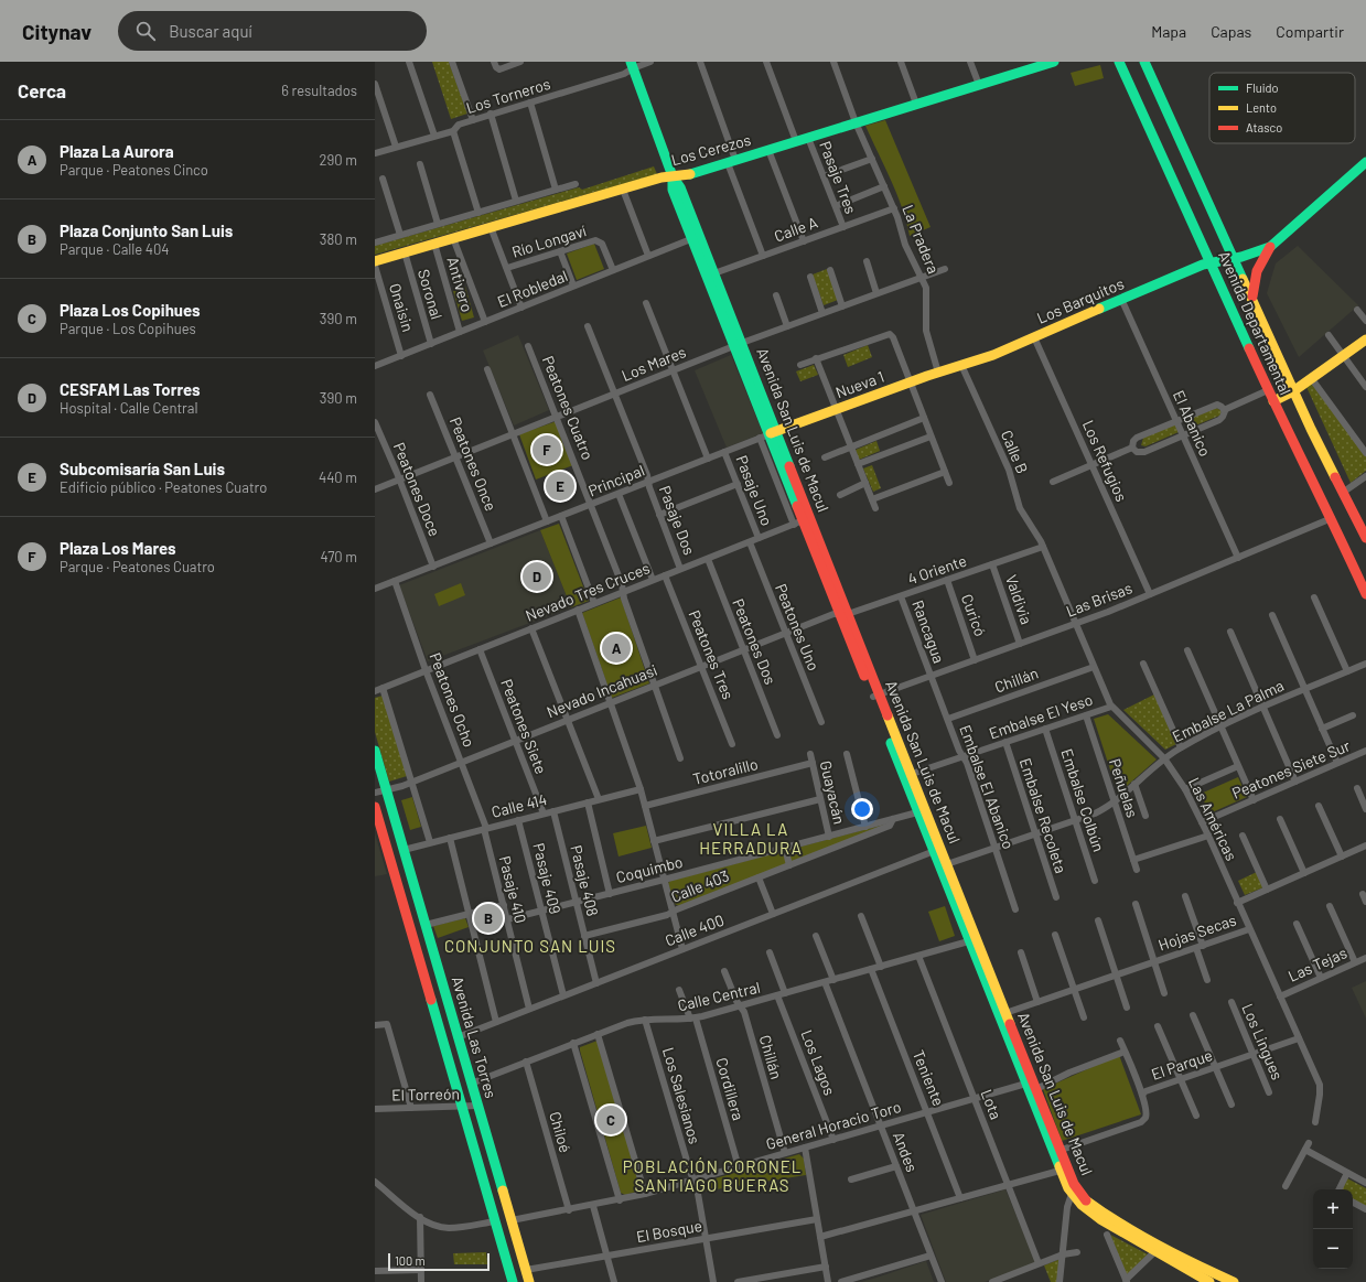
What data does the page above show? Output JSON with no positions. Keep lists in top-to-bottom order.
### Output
{
  "streets": {
    "street": [
      "Los Torneros",
      "Los Cerezos",
      "Pasaje Tres",
      "Calle A",
      "La Pradera",
      "Río Longaví",
      "Antivero",
      "El Robledal",
      "Soronal",
      "Los Barquitos",
      "Onaisin",
      "Avenida Departamental",
      "Los Mares",
      "Nueva 1",
      "Peatones Cuatro",
      "El Abanico",
      "Avenida San Luis de Macul",
      "Calle B",
      "Los Refugios",
      "Peatones Once",
      "Principal",
      "Peatones Doce",
      "Pasaje Uno",
      "Pasaje Dos",
      "4 Oriente",
      "Nevado Tres Cruces",
      "Valdivia",
      "Las Brisas",
      "Curicó",
      "Peatones Uno",
      "Rancagua",
      "Peatones Dos",
      "Peatones Tres",
      "Chillán",
      "Nevado Incahuasi",
      "Peatones Ocho",
      "Embalse La Palma",
      "Embalse El Yeso",
      "Peatones Siete",
      "Peatones Siete Sur",
      "Totoralillo",
      "Embalse El Abanico",
      "Peñuelas",
      "Guayacán",
      "Embalse Colbún",
      "Calle 414",
      "Embalse Recoleta",
      "Las Américas",
      "Coquimbo",
      "Pasaje 409",
      "Pasaje 408",
      "Calle 403",
      "Pasaje 410",
      "Calle 400",
      "Hojas Secas",
      "Las Tejas",
      "Calle Central",
      "Avenida Las Torres",
      "Los Lingues",
      "Los Lagos",
      "El Parque",
      "Teniente",
      "Cordillera",
      "El Torreón",
      "Los Salesianos",
      "Lota",
      "General Horacio Toro",
      "Chiloé",
      "Andes",
      "El Bosque"
    ]
  },
  "crossings": [
    ["Los Torneros", "Avenida San Luis de Macul"],
    ["Los Cerezos", "Pasaje Tres"],
    ["Los Cerezos", "La Pradera"],
    ["Los Cerezos", "Antivero"],
    ["Los Cerezos", "Soronal"],
    ["Los Cerezos", "Avenida San Luis de Macul"],
    ["Pasaje Tres", "Calle A"],
    ["Calle A", "La Pradera"],
    ["Calle A", "Avenida San Luis de Macul"],
    ["La Pradera", "Los Mares"],
    ["La Pradera", "Nueva 1"],
    ["Río Longaví", "El Robledal"],
    ["Antivero", "El Robledal"],
    ["El Robledal", "Soronal"],
    ["El Robledal", "Onaisin"],
    ["El Robledal", "Avenida San Luis de Macul"],
    ["Los Barquitos", "Avenida Departamental"],
    ["Los Barquitos", "Nueva 1"],
    ["Los Barquitos", "El Abanico"],
    ["Los Barquitos", "Calle B"],
    ["Los Barquitos", "Los Refugios"],
    ["Avenida Departamental", "Las Brisas"],
    ["Los Mares", "Peatones Cuatro"],
    ["Los Mares", "Avenida San Luis de Macul"],
    ["Los Mares", "Peatones Once"],
    ["Los Mares", "Peatones Doce"],
    ["Los Mares", "Pasaje Dos"],
    ["Nueva 1", "Avenida San Luis de Macul"],
    ["Nueva 1", "Calle B"],
    ["Nueva 1", "Principal"],
    ["Peatones Cuatro", "Principal"],
    ["Peatones Cuatro", "Nevado Tres Cruces"],
    ["El Abanico", "Las Brisas"],
    ["Avenida San Luis de Macul", "Principal"],
    ["Avenida San Luis de Macul", "4 Oriente"],
    ["Avenida San Luis de Macul", "Nevado Tres Cruces"],
    ["Avenida San Luis de Macul", "Las Brisas"],
    ["Avenida San Luis de Macul", "Nevado Incahuasi"],
    ["Avenida San Luis de Macul", "Embalse La Palma"],
    ["Avenida San Luis de Macul", "Embalse El Yeso"],
    ["Avenida San Luis de Macul", "Coquimbo"],
    ["Avenida San Luis de Macul", "Calle 400"],
    ["Avenida San Luis de Macul", "Hojas Secas"],
    ["Avenida San Luis de Macul", "Calle Central"],
    ["Avenida San Luis de Macul", "El Parque"],
    ["Avenida San Luis de Macul", "General Horacio Toro"],
    ["Calle B", "4 Oriente"],
    ["Calle B", "Las Américas"],
    ["Los Refugios", "Las Brisas"],
    ["Peatones Once", "Principal"],
    ["Principal", "Peatones Doce"],
    ["Principal", "Pasaje Uno"],
    ["Principal", "Pasaje Dos"],
    ["Principal", "Peatones Ocho"],
    ["Pasaje Uno", "Nevado Tres Cruces"],
    ["Pasaje Dos", "Nevado Tres Cruces"],
    ["4 Oriente", "Valdivia"],
    ["4 Oriente", "Curicó"],
    ["4 Oriente", "Rancagua"],
    ["4 Oriente", "Nevado Incahuasi"],
    ["4 Oriente", "Las Américas"],
    ["Nevado Tres Cruces", "Peatones Uno"],
    ["Nevado Tres Cruces", "Peatones Dos"],
    ["Nevado Tres Cruces", "Peatones Tres"],
    ["Nevado Tres Cruces", "Peatones Ocho"],
    ["Nevado Tres Cruces", "Peatones Siete"],
    ["Valdivia", "Las Brisas"],
    ["Las Brisas", "Curicó"],
    ["Las Brisas", "Rancagua"],
    ["Las Brisas", "Embalse El Abanico"],
    ["Las Brisas", "Las Américas"],
    ["Peatones Uno", "Nevado Incahuasi"],
    ["Rancagua", "Embalse El Abanico"],
    ["Peatones Dos", "Nevado Incahuasi"],
    ["Peatones Tres", "Nevado Incahuasi"],
    ["Chillán", "Embalse El Abanico"],
    ["Chillán", "Las Américas"],
    ["Chillán", "Calle Central"],
    ["Chillán", "General Horacio Toro"],
    ["Nevado Incahuasi", "Peatones Ocho"],
    ["Nevado Incahuasi", "Peatones Siete"],
    ["Nevado Incahuasi", "Avenida Las Torres"],
    ["Peatones Ocho", "Calle 414"],
    ["Peatones Ocho", "Pasaje 410"],
    ["Embalse La Palma", "Embalse El Abanico"],
    ["Embalse La Palma", "Peñuelas"],
    ["Embalse La Palma", "Embalse Colbún"],
    ["Embalse La Palma", "Embalse Recoleta"],
    ["Embalse La Palma", "Las Américas"],
    ["Embalse El Yeso", "Embalse El Abanico"],
    ["Embalse El Yeso", "Peñuelas"],
    ["Embalse El Yeso", "Embalse Colbún"],
    ["Embalse El Yeso", "Embalse Recoleta"],
    ["Embalse El Yeso", "Las Américas"],
    ["Peatones Siete", "Calle 414"],
    ["Peatones Siete Sur", "Las Américas"],
    ["Totoralillo", "Guayacán"],
    ["Guayacán", "Coquimbo"],
    ["Calle 414", "Pasaje 409"],
    ["Calle 414", "Pasaje 408"],
    ["Calle 414", "Pasaje 410"],
    ["Calle 414", "Avenida Las Torres"],
    ["Las Américas", "Hojas Secas"],
    ["Las Américas", "Las Tejas"],
    ["Las Américas", "El Parque"],
    ["Coquimbo", "Pasaje 409"],
    ["Coquimbo", "Pasaje 408"],
    ["Coquimbo", "Calle 403"],
    ["Coquimbo", "Pasaje 410"],
    ["Pasaje 409", "Calle 400"],
    ["Pasaje 408", "Calle 403"],
    ["Pasaje 408", "Calle 400"],
    ["Pasaje 410", "Calle 400"],
    ["Calle 400", "Avenida Las Torres"],
    ["Calle Central", "Avenida Las Torres"],
    ["Calle Central", "Los Lagos"],
    ["Calle Central", "Teniente"],
    ["Calle Central", "Cordillera"],
    ["Calle Central", "Los Salesianos"],
    ["Calle Central", "Lota"],
    ["Calle Central", "Chiloé"],
    ["Calle Central", "Andes"],
    ["Avenida Las Torres", "El Torreón"],
    ["Avenida Las Torres", "General Horacio Toro"],
    ["Avenida Las Torres", "El Bosque"],
    ["Los Lingues", "El Parque"],
    ["Los Lagos", "General Horacio Toro"],
    ["Teniente", "General Horacio Toro"],
    ["Cordillera", "General Horacio Toro"],
    ["Los Salesianos", "General Horacio Toro"],
    ["Los Salesianos", "El Bosque"],
    ["Lota", "General Horacio Toro"],
    ["General Horacio Toro", "Chiloé"],
    ["General Horacio Toro", "Andes"]
  ],
  "districts": ["VILLA LA HERRADURA", "CONJUNTO SAN LUIS", "POBLACIÓN CORONEL SANTIAGO BUERAS"],
  "legend": ["Fluido", "Lento", "Atasco"],
  "scale_bar": "100 m",
  "page": {
    "header": "Citynav",
    "search": "Buscar aquí",
    "nav": ["Mapa", "Capas", "Compartir"],
    "heading": ["Cerca", "6 resultados"],
    "list": [
      {
        "mark": "A",
        "name": "Plaza La Aurora",
        "note": "Parque · Peatones Cinco",
        "value": "290 m"
      },
      {
        "mark": "B",
        "name": "Plaza Conjunto San Luis",
        "note": "Parque · Calle 404",
        "value": "380 m"
      },
      {
        "mark": "C",
        "name": "Plaza Los Copihues",
        "note": "Parque · Los Copihues",
        "value": "390 m"
      },
      {
        "mark": "D",
        "name": "CESFAM Las Torres",
        "note": "Hospital · Calle Central",
        "value": "390 m"
      },
      {
        "mark": "E",
        "name": "Subcomisaría San Luis",
        "note": "Edificio público · Peatones Cuatro",
        "value": "440 m"
      },
      {
        "mark": "F",
        "name": "Plaza Los Mares",
        "note": "Parque · Peatones Cuatro",
        "value": "470 m"
      }
    ],
    "pins": [
      "F",
      "E",
      "D",
      "A",
      "B",
      "C"
    ],
    "map_buttons": ["+", "−"],
    "scale": "100 m"
  }
}
